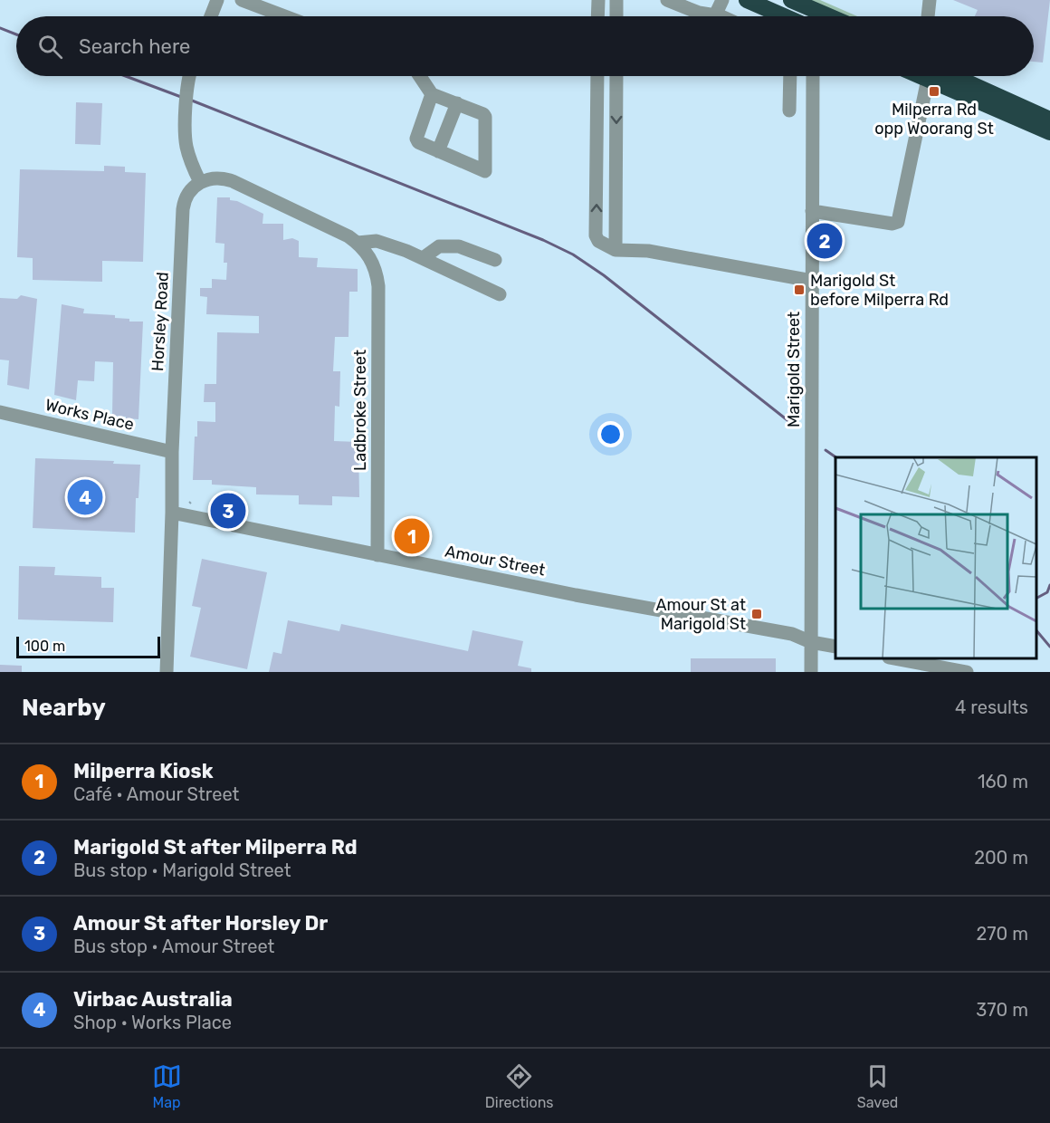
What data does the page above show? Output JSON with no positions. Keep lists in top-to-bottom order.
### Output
{
  "streets": {
    "street": [
      "Horsley Road",
      "Marigold Street",
      "Ladbroke Street",
      "Works Place",
      "Amour Street"
    ]
  },
  "crossings": [
    ["Horsley Road", "Works Place"],
    ["Horsley Road", "Amour Street"],
    ["Marigold Street", "Amour Street"],
    ["Ladbroke Street", "Amour Street"]
  ],
  "places": {
    "transit": ["Milperra Rd opp Woorang St", "Marigold St before Milperra Rd", "Amour St at Marigold St"]
  },
  "scale_bar": "100 m",
  "page": {
    "search": "Search here",
    "pins": [
      "2",
      "4",
      "3",
      "1"
    ],
    "scale": "100 m",
    "heading": ["Nearby", "4 results"],
    "list": [
      {
        "mark": "1",
        "name": "Milperra Kiosk",
        "note": "Café · Amour Street",
        "value": "160 m"
      },
      {
        "mark": "2",
        "name": "Marigold St after Milperra Rd",
        "note": "Bus stop · Marigold Street",
        "value": "200 m"
      },
      {
        "mark": "3",
        "name": "Amour St after Horsley Dr",
        "note": "Bus stop · Amour Street",
        "value": "270 m"
      },
      {
        "mark": "4",
        "name": "Virbac Australia",
        "note": "Shop · Works Place",
        "value": "370 m"
      }
    ],
    "nav": ["Map", "Directions", "Saved"]
  }
}
